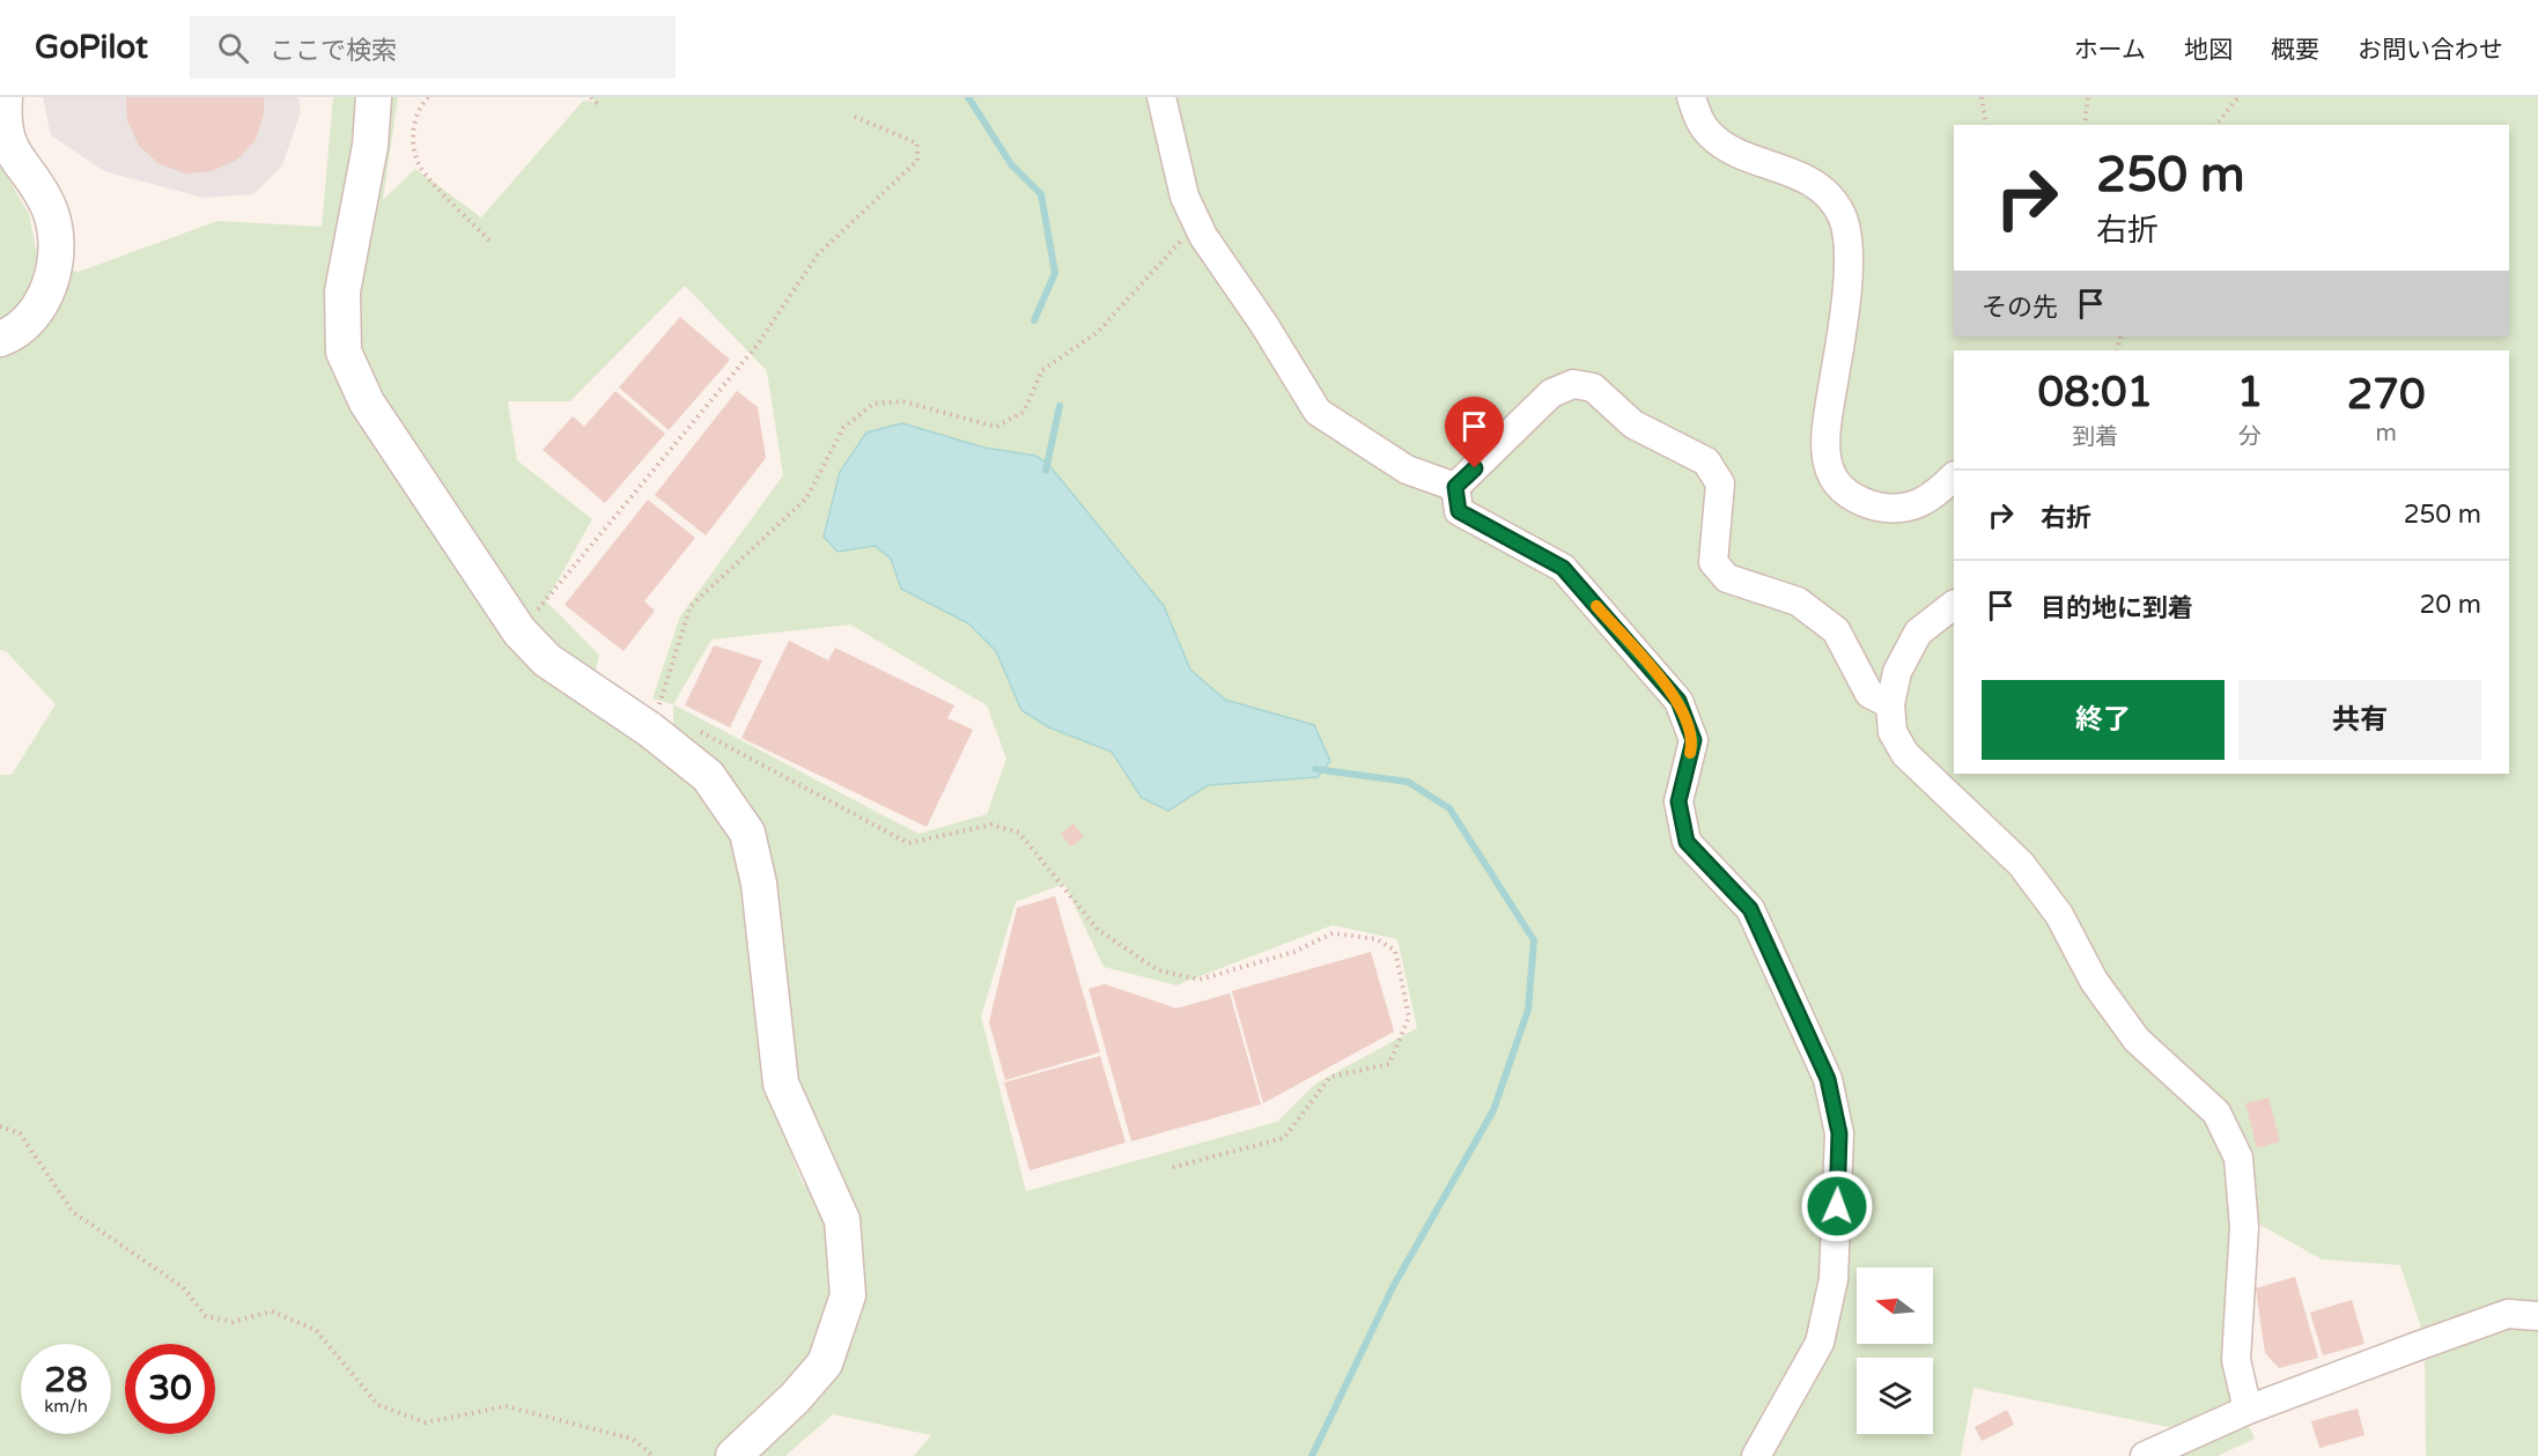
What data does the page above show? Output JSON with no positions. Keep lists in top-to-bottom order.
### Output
{
  "north": "left",
  "page": {
    "header": "GoPilot",
    "search": "ここで検索",
    "nav": [
      "ホーム",
      "地図",
      "概要",
      "お問い合わせ"
    ],
    "turn": ["250 m", "右折"],
    "then": "その先",
    "eta": [
      "08:01",
      "到着",
      "1",
      "分",
      "270",
      "m"
    ],
    "list": [
      {
        "name": "右折",
        "value": "250 m"
      },
      {
        "name": "目的地に到着",
        "value": "20 m"
      }
    ],
    "buttons": ["終了", "共有"],
    "speed": "28 km/h",
    "limit": "30"
  }
}
